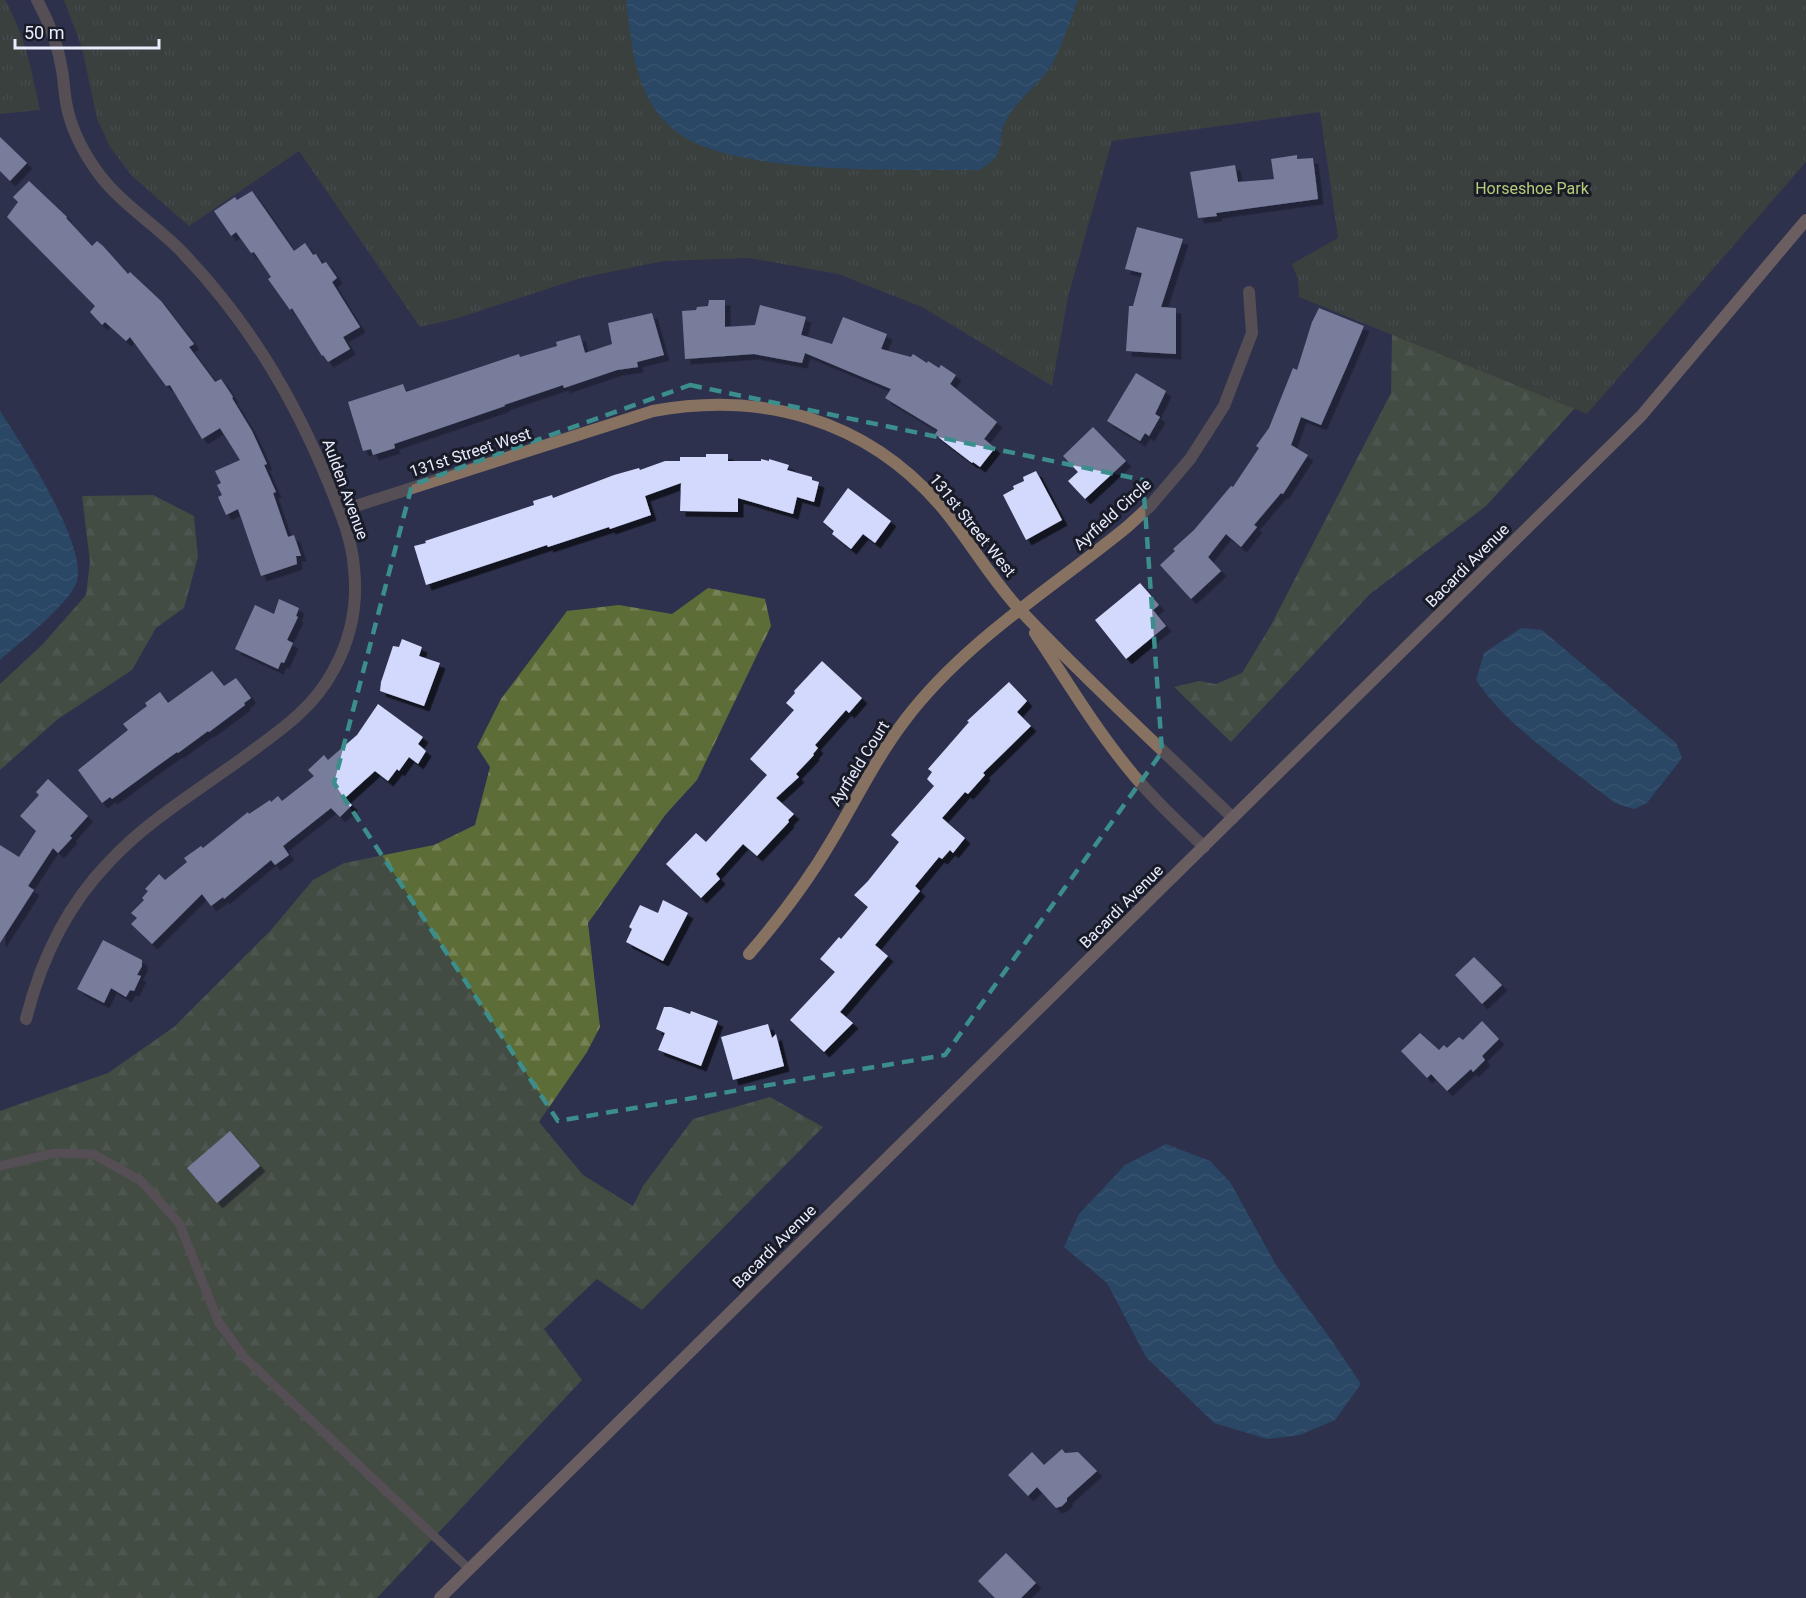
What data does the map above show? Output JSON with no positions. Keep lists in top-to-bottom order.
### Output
{
  "streets": {
    "street": [
      "131st Street West",
      "Aulden Avenue",
      "Ayrfield Circle",
      "Bacardi Avenue",
      "Ayrfield Court"
    ]
  },
  "crossings": [
    ["131st Street West", "Aulden Avenue"],
    ["131st Street West", "Ayrfield Circle"],
    ["131st Street West", "Bacardi Avenue"],
    ["131st Street West", "Ayrfield Court"],
    ["Ayrfield Circle", "Ayrfield Court"]
  ],
  "parks": ["Horseshoe Park"],
  "scale_bar": "50 m"
}
